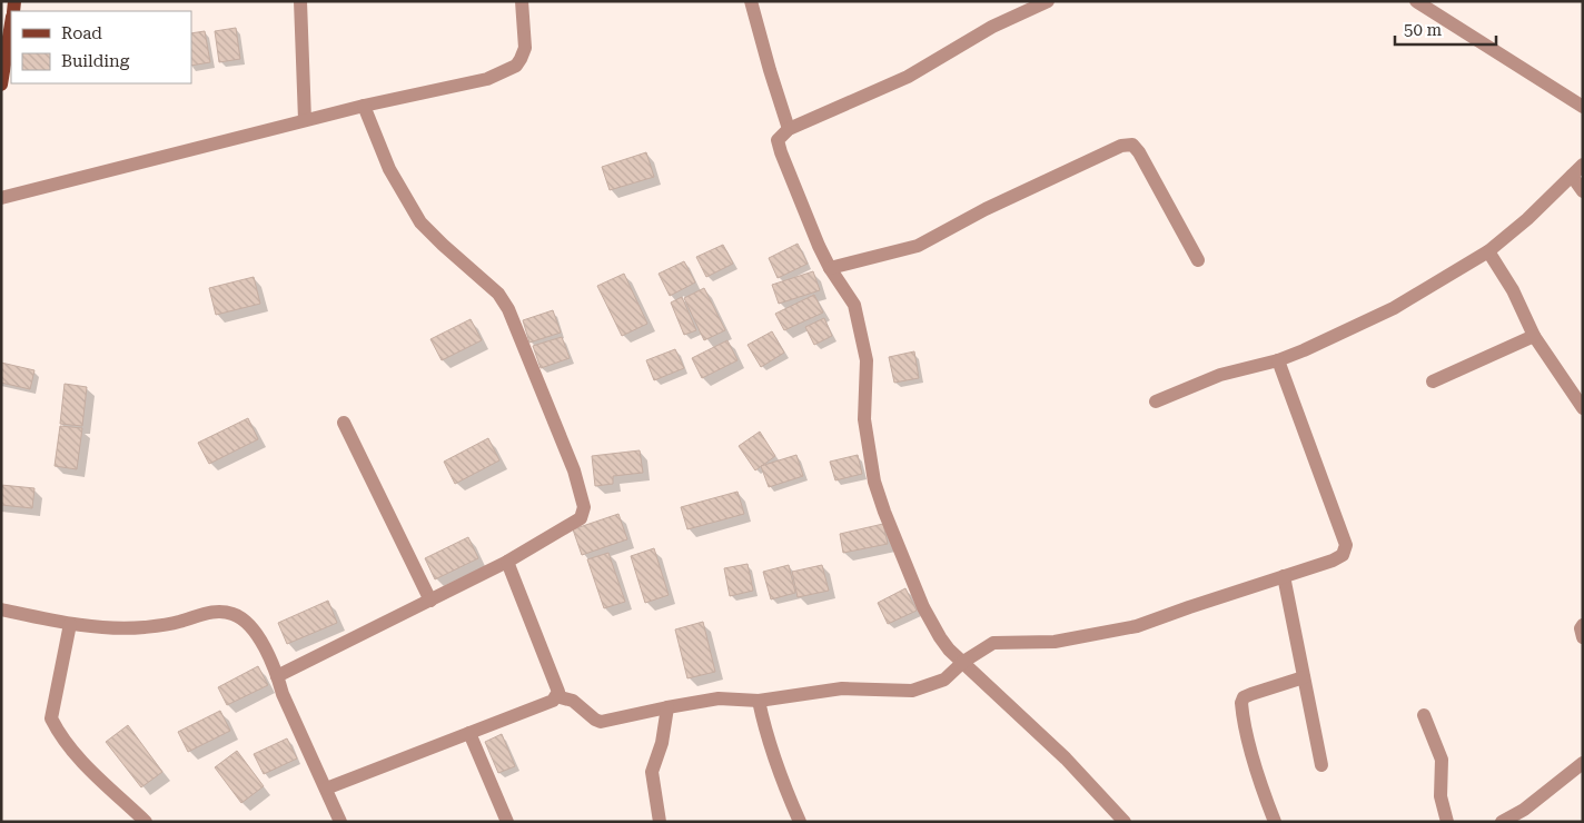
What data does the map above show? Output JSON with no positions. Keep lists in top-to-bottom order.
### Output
{
  "legend": ["Road", "Building"],
  "scale_bar": "50 m"
}
